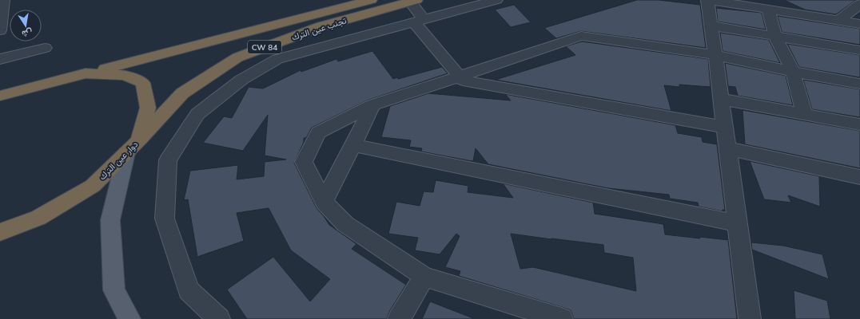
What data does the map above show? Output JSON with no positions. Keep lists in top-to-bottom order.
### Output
{
  "streets": {
    "highway": ["تجنب عين الترك", "CW 84", "دوار عين الترك"]
  },
  "crossings": [
    ["تجنب عين الترك", "دوار عين الترك"]
  ],
  "north": "bottom"
}
